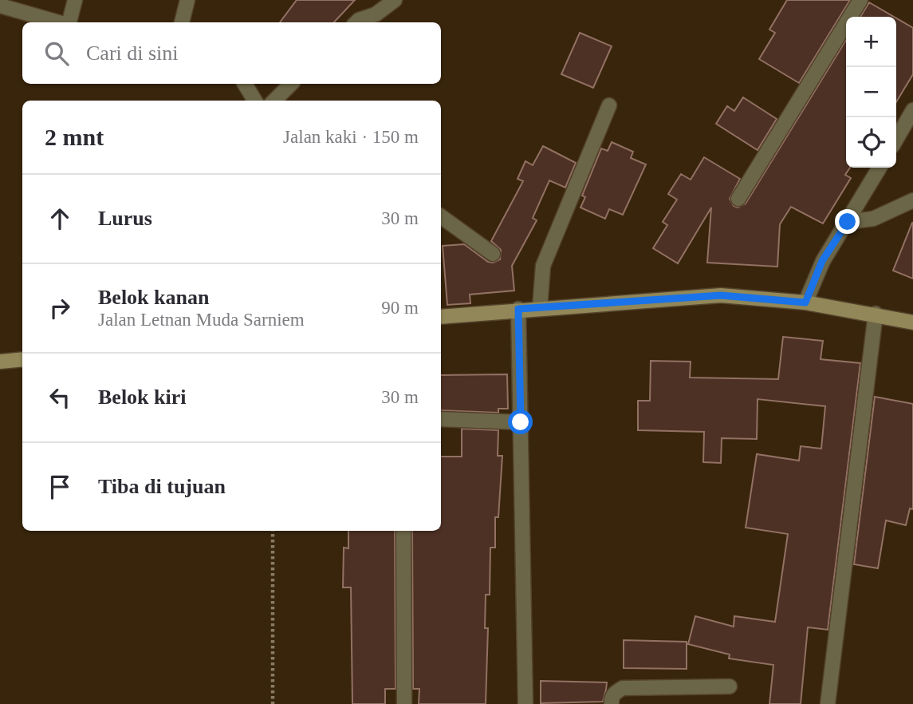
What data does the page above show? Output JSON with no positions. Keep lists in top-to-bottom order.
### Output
{
  "page": {
    "map_buttons": ["+", "−"],
    "search": "Cari di sini",
    "heading": ["2 mnt", "Jalan kaki · 150 m"],
    "list": [
      ["Lurus", "30 m"],
      ["Belok kanan", "Jalan Letnan Muda Sarniem", "90 m"],
      ["Belok kiri", "30 m"],
      "Tiba di tujuan"
    ]
  }
}
